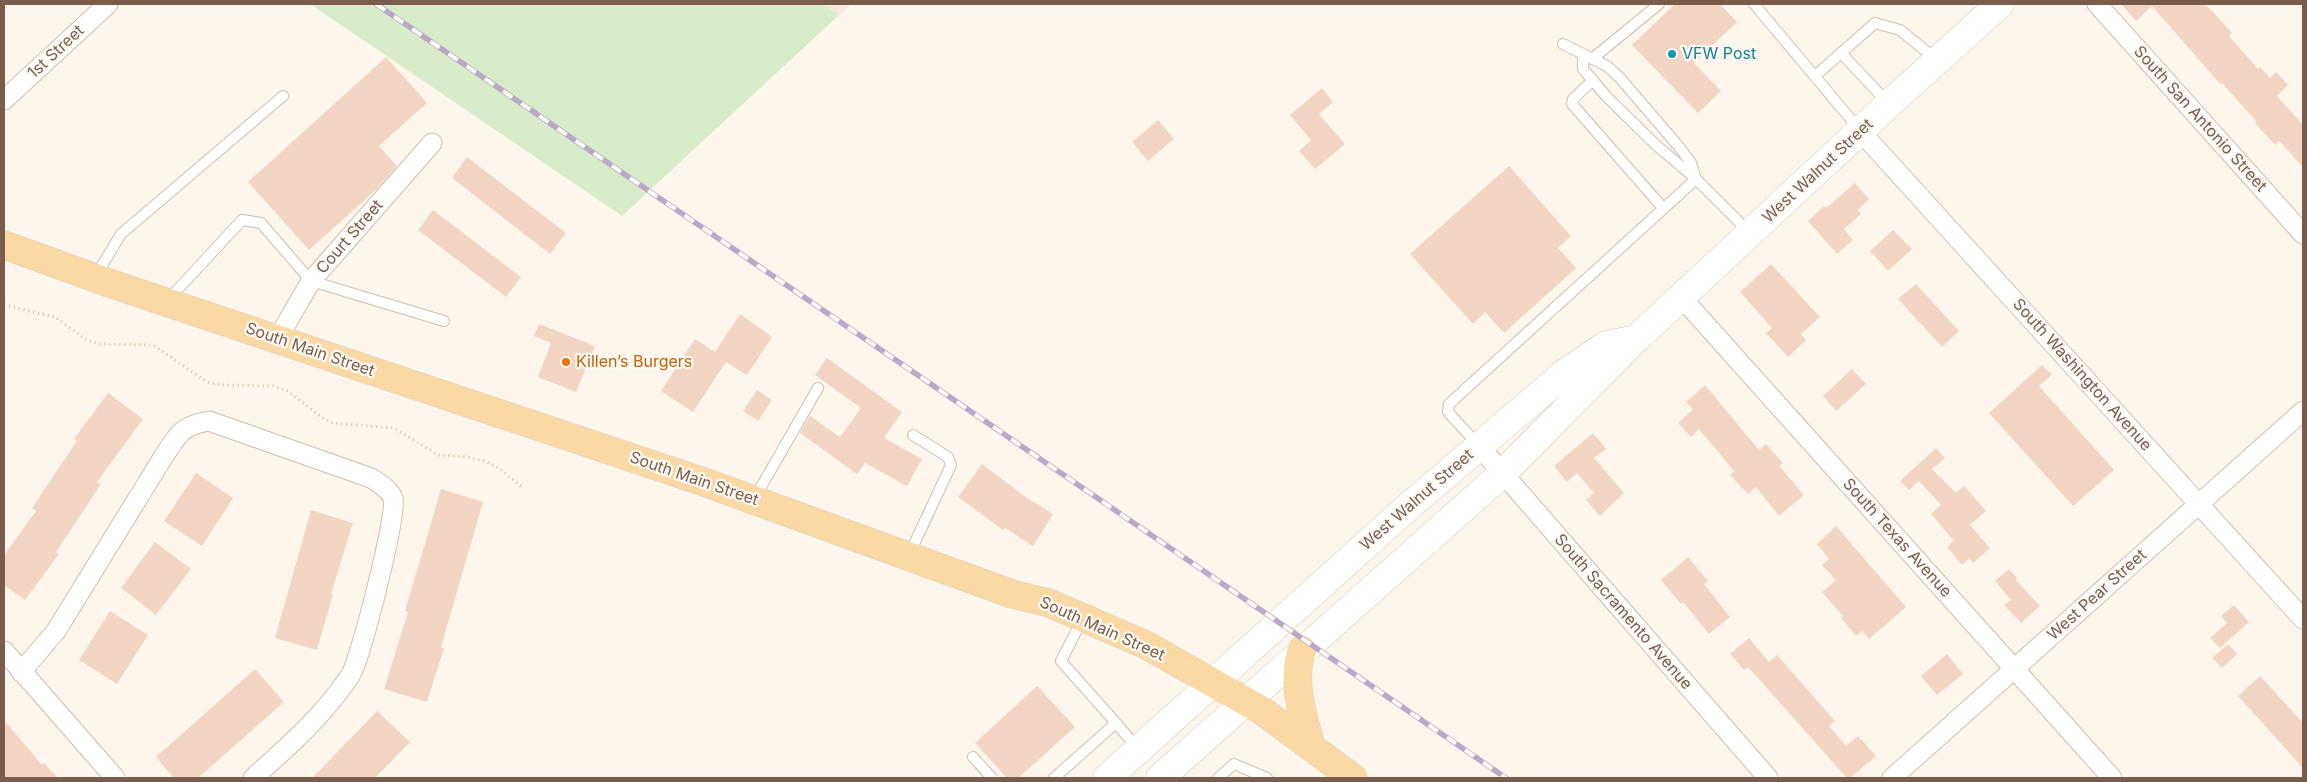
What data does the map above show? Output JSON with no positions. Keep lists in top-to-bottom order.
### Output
{
  "streets": {
    "main road": ["South Main Street"],
    "street": [
      "1st Street",
      "South San Antonio Street",
      "West Walnut Street",
      "Court Street",
      "South Washington Avenue",
      "South Texas Avenue",
      "West Pear Street",
      "South Sacramento Avenue"
    ]
  },
  "crossings": [
    ["West Walnut Street", "South Main Street"],
    ["West Walnut Street", "South Washington Avenue"],
    ["West Walnut Street", "South Texas Avenue"],
    ["West Walnut Street", "South Sacramento Avenue"],
    ["Court Street", "South Main Street"],
    ["South Washington Avenue", "West Pear Street"],
    ["South Texas Avenue", "West Pear Street"]
  ],
  "places": ["VFW Post", "Killen’s Burgers"]
}
